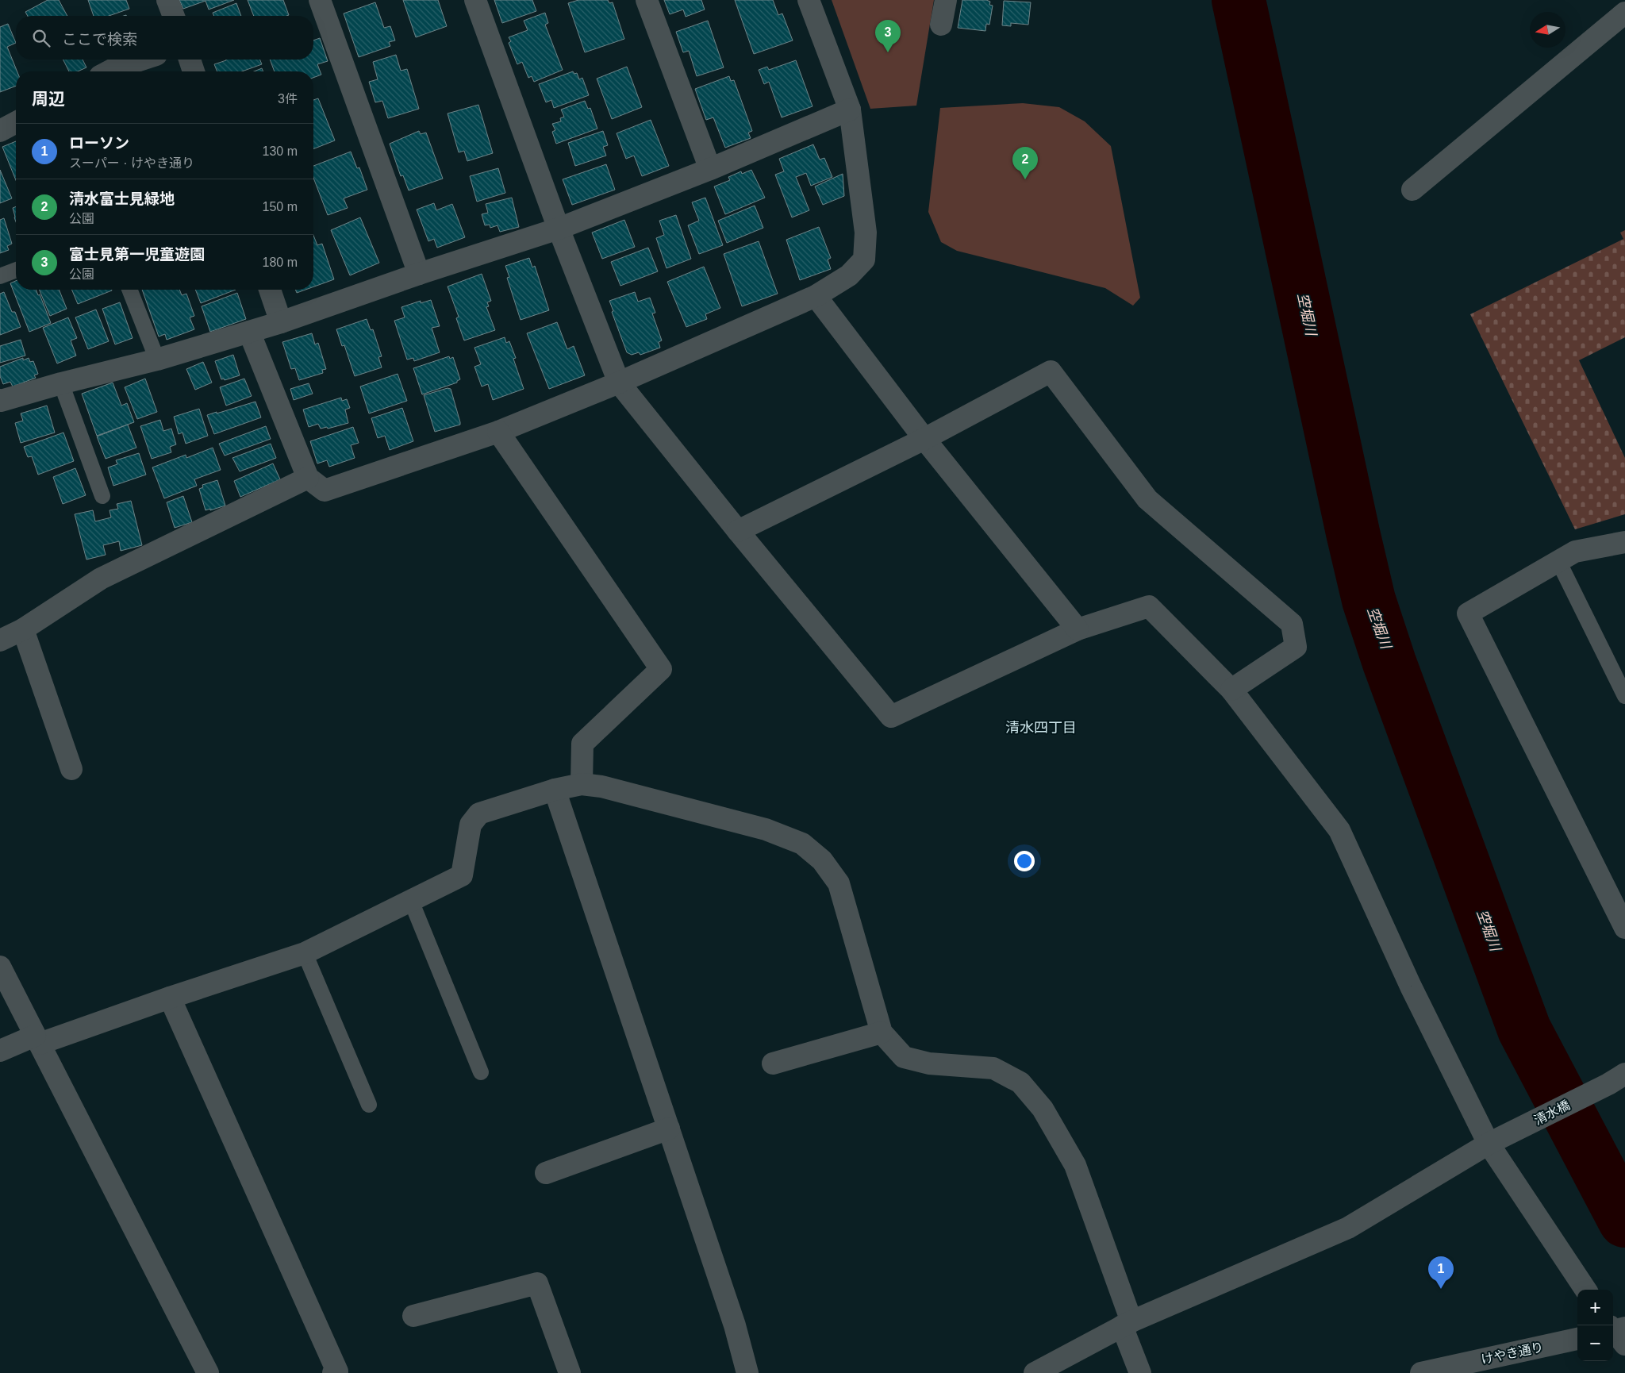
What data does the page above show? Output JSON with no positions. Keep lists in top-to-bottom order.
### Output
{
  "streets": {
    "street": ["清水橋", "けやき通り"]
  },
  "districts": ["清水四丁目"],
  "water": ["空堀川"],
  "north": "left",
  "page": {
    "search": "ここで検索",
    "pins": ["3", "2", "1"],
    "heading": ["周辺", "3件"],
    "list": [
      {
        "mark": "1",
        "name": "ローソン",
        "note": "スーパー · けやき通り",
        "value": "130 m"
      },
      {
        "mark": "2",
        "name": "清水富士見緑地",
        "note": "公園",
        "value": "150 m"
      },
      {
        "mark": "3",
        "name": "富士見第一児童遊園",
        "note": "公園",
        "value": "180 m"
      }
    ],
    "map_buttons": ["+", "−"]
  }
}
